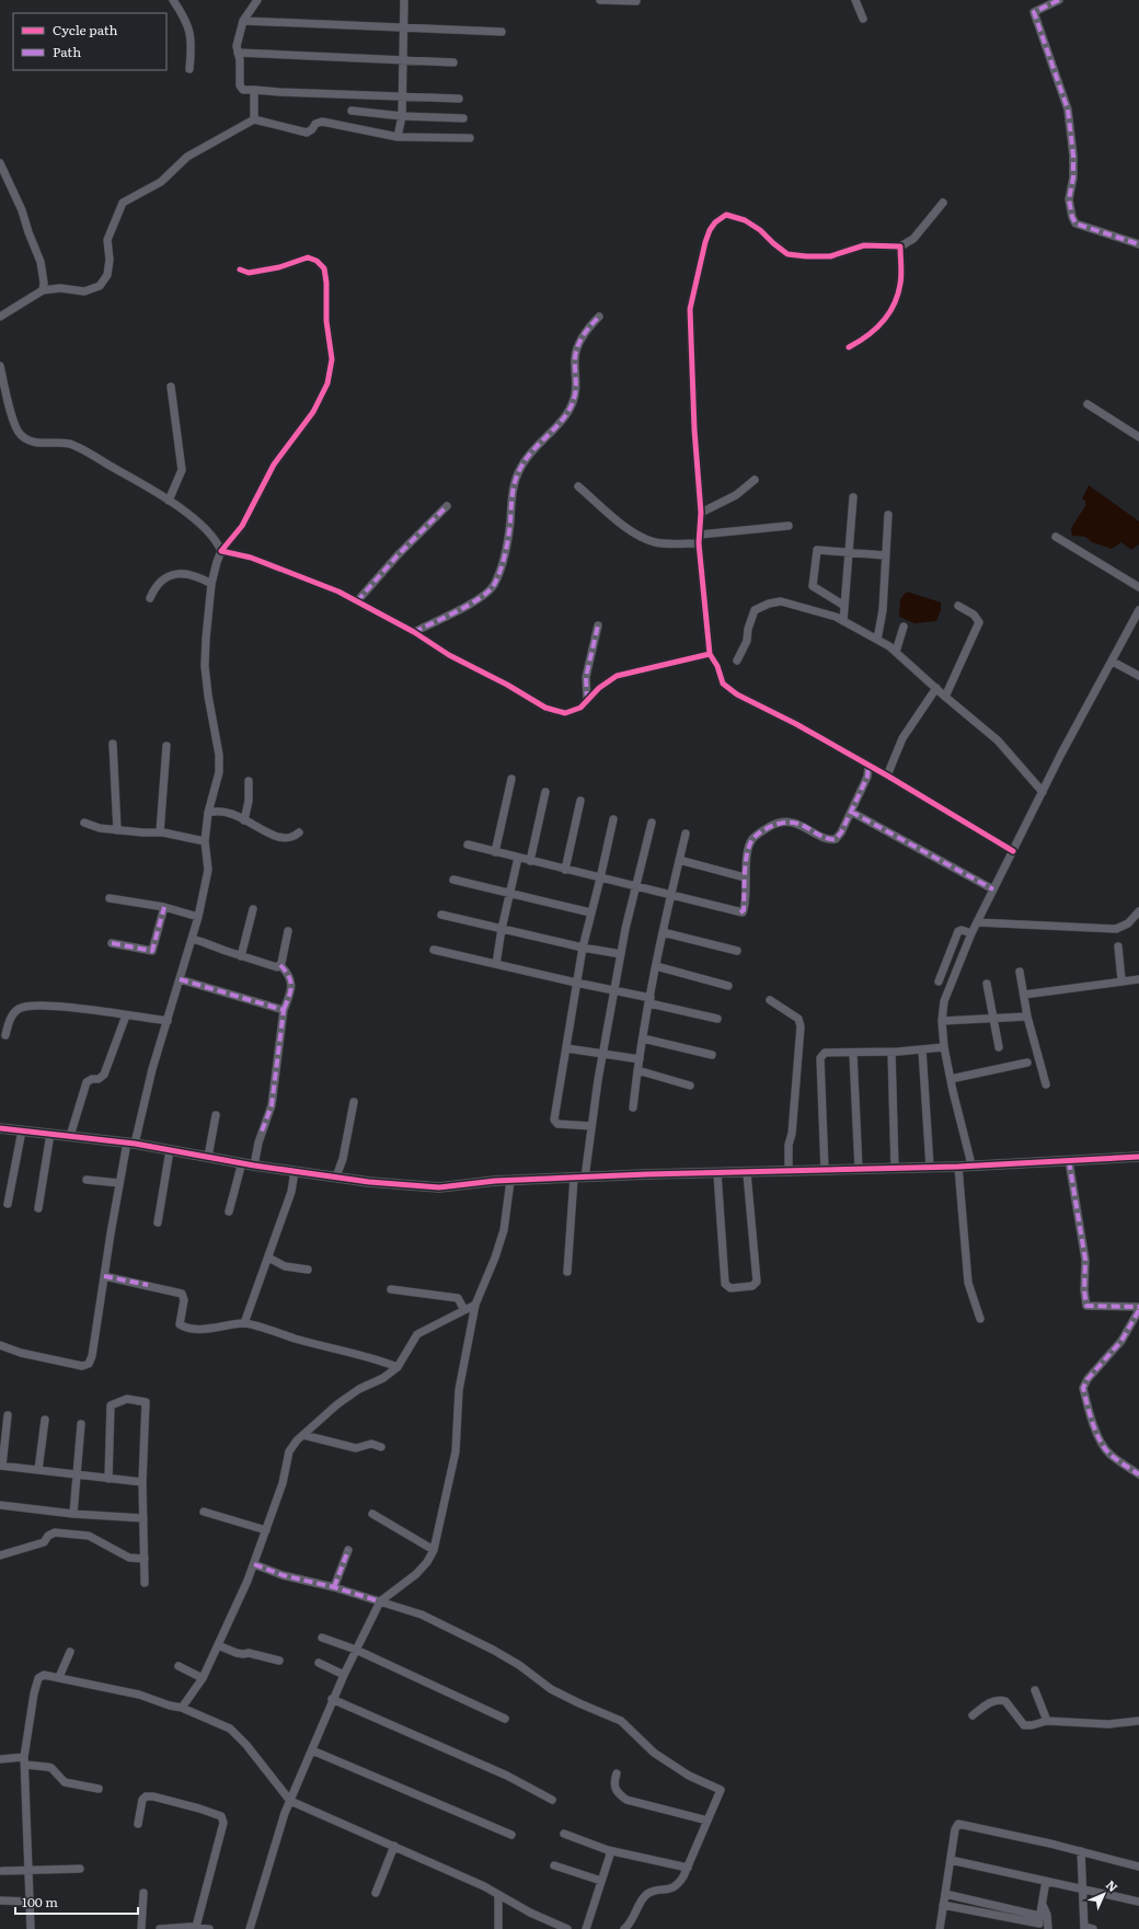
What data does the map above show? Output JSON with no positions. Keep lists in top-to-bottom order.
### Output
{
  "legend": ["Cycle path", "Path"],
  "scale_bar": "100 m",
  "north": "top right"
}
